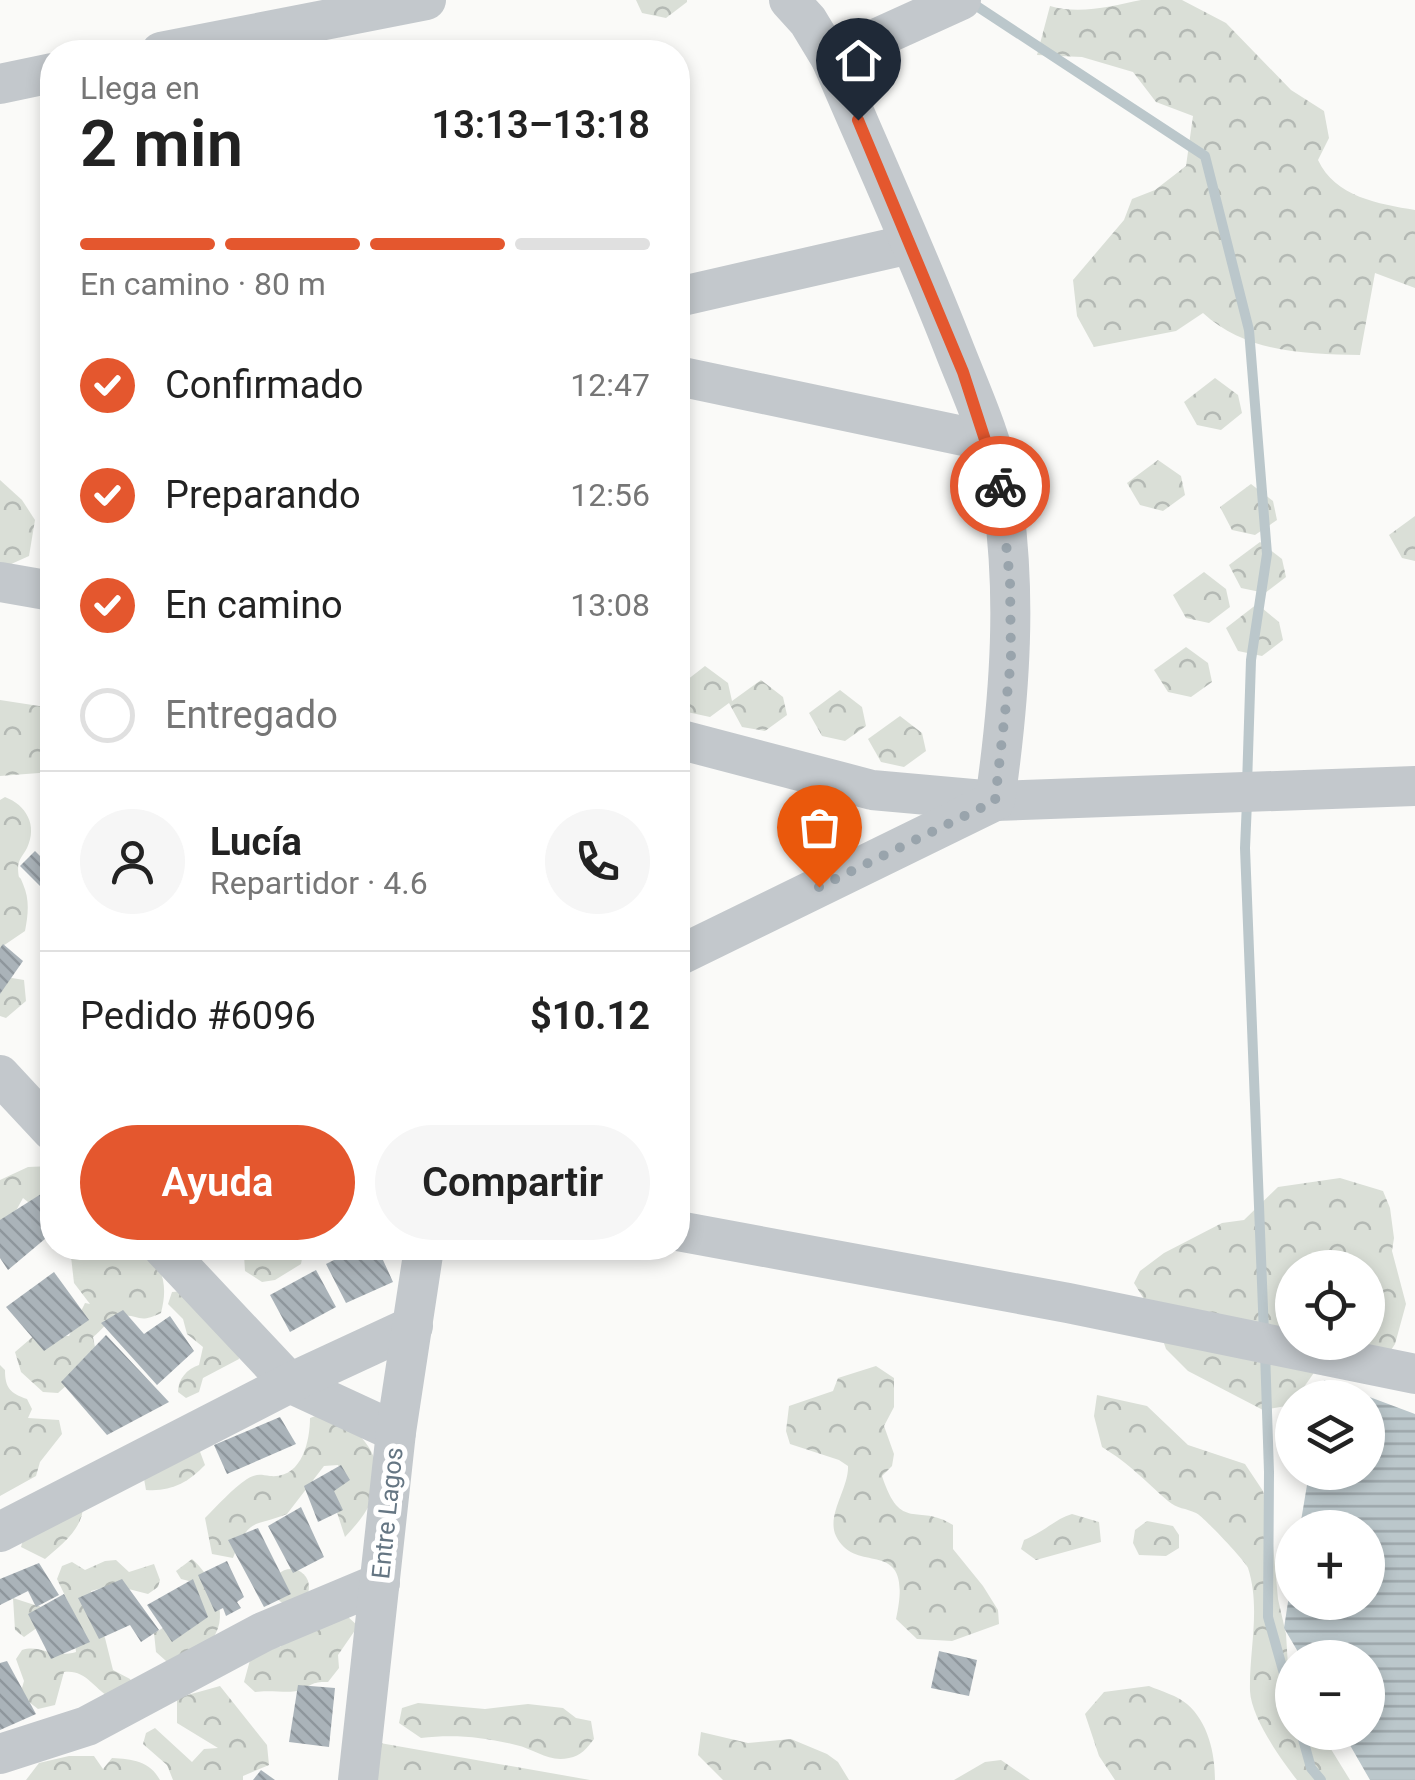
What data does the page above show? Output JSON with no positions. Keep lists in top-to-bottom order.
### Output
{
  "streets": {
    "street": ["Entre Lagos"]
  },
  "page": {
    "heading": ["2 min", "Llega en", "13:13–13:18"],
    "panel": [
      "Lucía",
      "Repartidor · 4.6",
      "Pedido #6096",
      "$10.12"
    ],
    "bar": "En camino · 80 m",
    "list": [
      ["Confirmado", "12:47"],
      ["Preparando", "12:56"],
      ["En camino", "13:08"],
      "Entregado"
    ],
    "buttons": ["Ayuda", "Compartir"],
    "map_buttons": ["+", "−"]
  }
}
